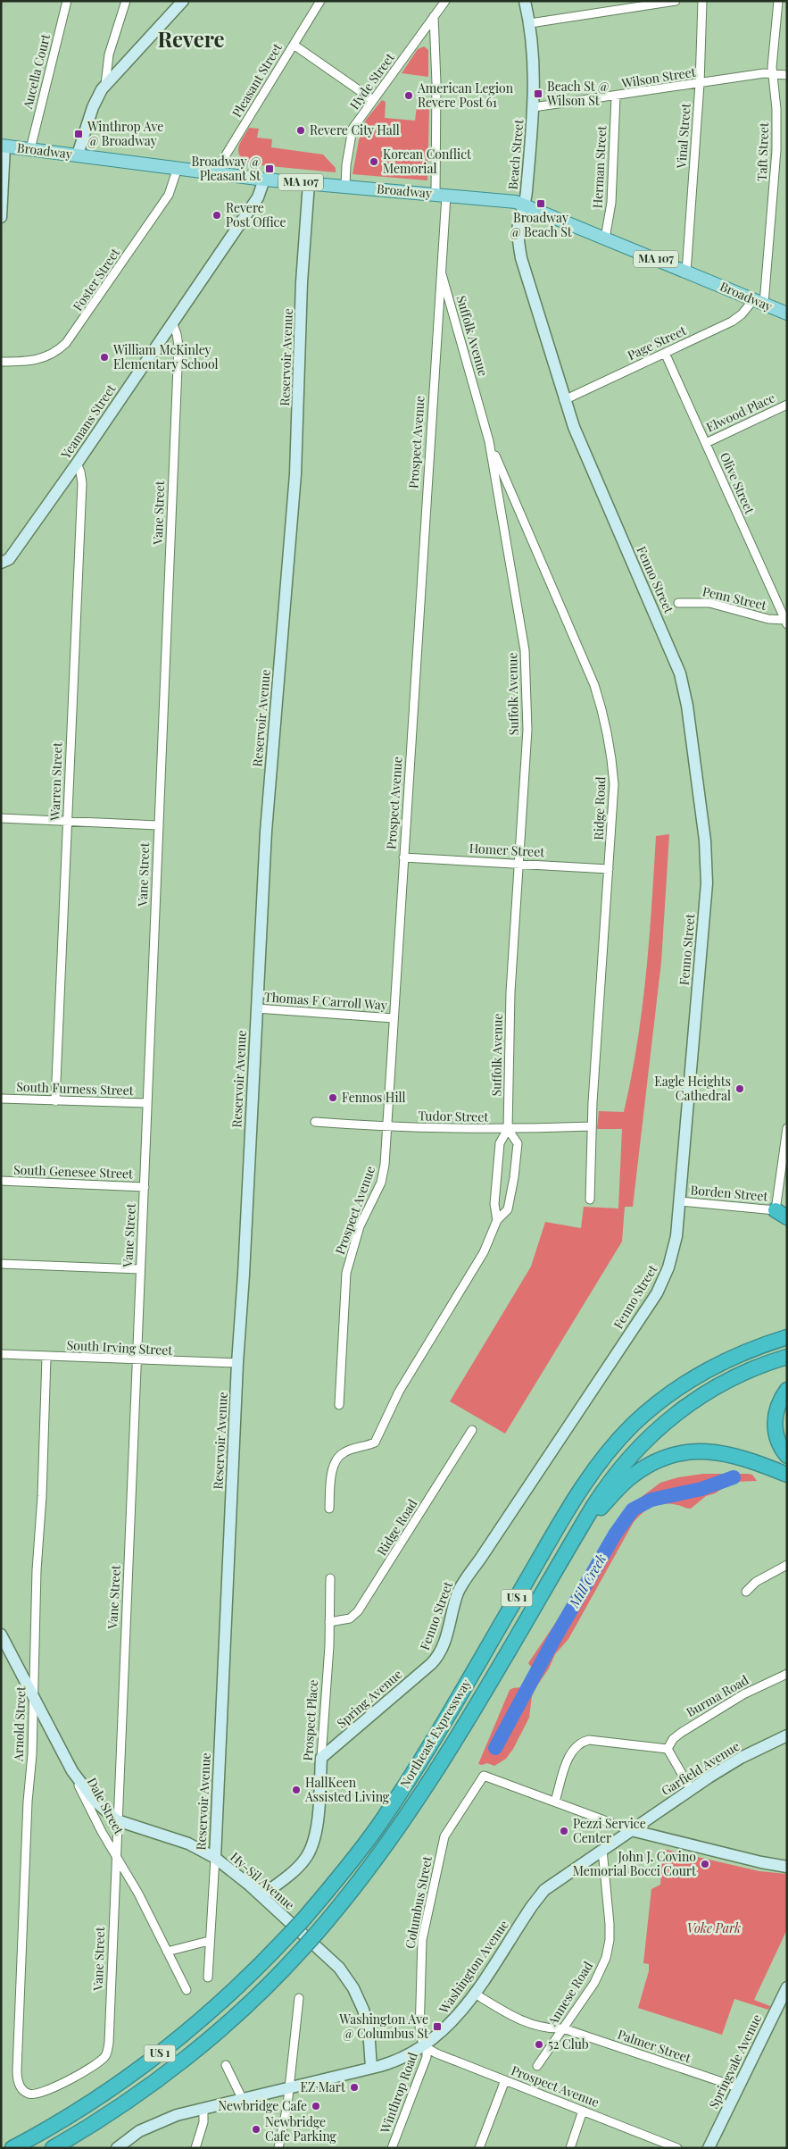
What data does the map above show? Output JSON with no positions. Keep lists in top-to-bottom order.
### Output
{
  "streets": {
    "highway": ["US 1", "Northeast Expressway"],
    "main road": ["Broadway", "MA 107"],
    "street": [
      "Aucella Court",
      "Wilson Street",
      "Pleasant Street",
      "Hyde Street",
      "Vinal Street",
      "Taft Street",
      "Beach Street",
      "Herman Street",
      "Foster Street",
      "Suffolk Avenue",
      "Page Street",
      "Reservoir Avenue",
      "Elwood Place",
      "Yeamans Street",
      "Prospect Avenue",
      "Olive Street",
      "Vane Street",
      "Fenno Street",
      "Penn Street",
      "Warren Street",
      "Ridge Road",
      "Homer Street",
      "Thomas F Carroll Way",
      "South Furness Street",
      "Tudor Street",
      "South Genesee Street",
      "Borden Street",
      "South Irving Street",
      "Burma Road",
      "Spring Avenue",
      "Prospect Place",
      "Arnold Street",
      "Garfield Avenue",
      "Dale Street",
      "Hy-Sil Avenue",
      "Columbus Street",
      "Washington Avenue",
      "Annese Road",
      "Palmer Street",
      "Springvale Avenue",
      "Winthrop Road"
    ]
  },
  "crossings": [
    ["Aucella Court", "Broadway"],
    ["Wilson Street", "Vinal Street"],
    ["Wilson Street", "Taft Street"],
    ["Wilson Street", "Beach Street"],
    ["Wilson Street", "Herman Street"],
    ["Pleasant Street", "Broadway"],
    ["Hyde Street", "Broadway"],
    ["Hyde Street", "Prospect Avenue"],
    ["Vinal Street", "Broadway"],
    ["Broadway", "Taft Street"],
    ["Broadway", "Beach Street"],
    ["Broadway", "Herman Street"],
    ["Broadway", "Foster Street"],
    ["Broadway", "Page Street"],
    ["Broadway", "Reservoir Avenue"],
    ["Broadway", "Yeamans Street"],
    ["Broadway", "Prospect Avenue"],
    ["Broadway", "Fenno Street"],
    ["Taft Street", "Page Street"],
    ["Beach Street", "Fenno Street"],
    ["Suffolk Avenue", "Prospect Avenue"],
    ["Suffolk Avenue", "Ridge Road"],
    ["Suffolk Avenue", "Homer Street"],
    ["Suffolk Avenue", "Tudor Street"],
    ["Page Street", "Olive Street"],
    ["Page Street", "Fenno Street"],
    ["Reservoir Avenue", "Thomas F Carroll Way"],
    ["Reservoir Avenue", "South Irving Street"],
    ["Reservoir Avenue", "Hy-Sil Avenue"],
    ["Elwood Place", "Olive Street"],
    ["Yeamans Street", "Vane Street"],
    ["Yeamans Street", "Warren Street"],
    ["Prospect Avenue", "Homer Street"],
    ["Prospect Avenue", "Thomas F Carroll Way"],
    ["Prospect Avenue", "Tudor Street"],
    ["Prospect Avenue", "Columbus Street"],
    ["Prospect Avenue", "Washington Avenue"],
    ["Prospect Avenue", "Winthrop Road"],
    ["Olive Street", "Penn Street"],
    ["Vane Street", "South Furness Street"],
    ["Vane Street", "South Genesee Street"],
    ["Vane Street", "South Irving Street"],
    ["Vane Street", "Arnold Street"],
    ["Vane Street", "Dale Street"],
    ["Vane Street", "Hy-Sil Avenue"],
    ["Fenno Street", "Borden Street"],
    ["Fenno Street", "Spring Avenue"],
    ["Warren Street", "South Furness Street"],
    ["Ridge Road", "Homer Street"],
    ["Ridge Road", "Tudor Street"],
    ["Ridge Road", "Prospect Place"],
    ["South Irving Street", "Arnold Street"],
    ["Spring Avenue", "Prospect Place"],
    ["Prospect Place", "Hy-Sil Avenue"],
    ["Arnold Street", "Dale Street"],
    ["Garfield Avenue", "Washington Avenue"],
    ["Dale Street", "Hy-Sil Avenue"],
    ["Hy-Sil Avenue", "Washington Avenue"],
    ["Columbus Street", "Washington Avenue"],
    ["Columbus Street", "Winthrop Road"],
    ["Washington Avenue", "Annese Road"],
    ["Washington Avenue", "Palmer Street"],
    ["Washington Avenue", "Winthrop Road"],
    ["Annese Road", "Palmer Street"],
    ["Palmer Street", "Springvale Avenue"]
  ],
  "districts": ["Revere"],
  "water": ["Mill Creek"],
  "parks": ["Voke Park"],
  "places": {
    "transit": [
      "Beach St @ Wilson St",
      "Winthrop Ave @ Broadway",
      "Broadway @ Pleasant St",
      "Broadway @ Beach St",
      "Washington Ave @ Columbus St"
    ],
    "other": [
      "American Legion Revere Post 61",
      "Revere City Hall",
      "Korean Conflict Memorial",
      "Revere Post Office",
      "William McKinley Elementary School",
      "Eagle Heights Cathedral",
      "Fennos Hill",
      "HallKeen Assisted Living",
      "Pezzi Service Center",
      "John J. Covino Memorial Bocci Court",
      "52 Club",
      "EZ Mart",
      "Newbridge Cafe",
      "Newbridge Cafe Parking"
    ]
  }
}
